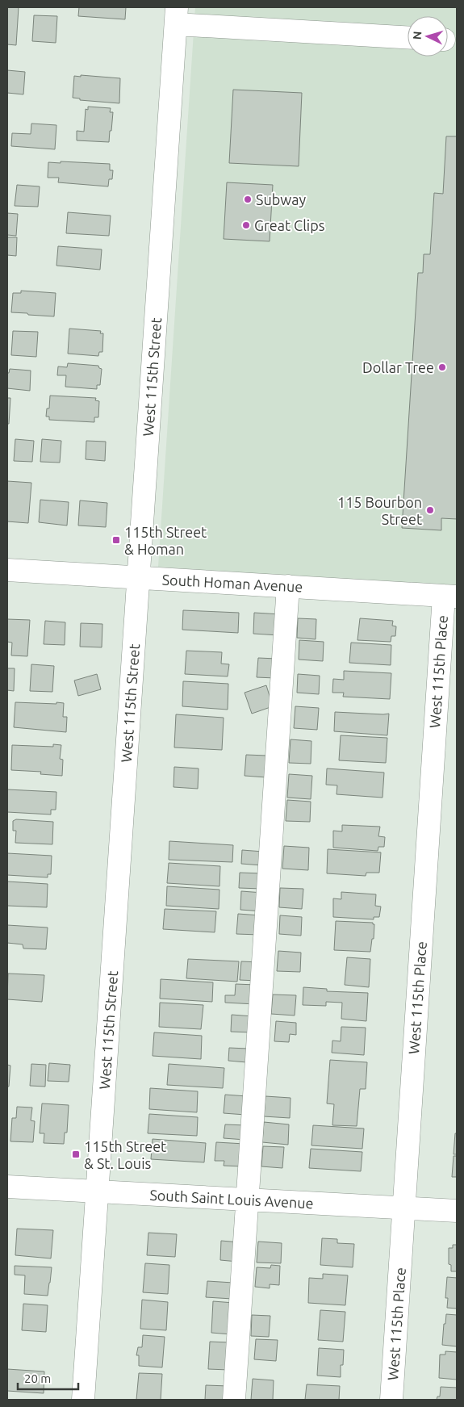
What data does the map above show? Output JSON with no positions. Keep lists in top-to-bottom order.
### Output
{
  "streets": {
    "street": [
      "West 115th Street",
      "South Homan Avenue",
      "West 115th Place",
      "South Saint Louis Avenue"
    ]
  },
  "crossings": [
    ["West 115th Street", "South Homan Avenue"],
    ["West 115th Street", "South Saint Louis Avenue"],
    ["South Homan Avenue", "West 115th Place"],
    ["West 115th Place", "South Saint Louis Avenue"]
  ],
  "places": {
    "other": [
      "Subway",
      "Great Clips",
      "Dollar Tree",
      "115 Bourbon Street"
    ],
    "transit": ["115th Street & Homan", "115th Street & St. Louis"]
  },
  "scale_bar": "20 m",
  "north": "left"
}
